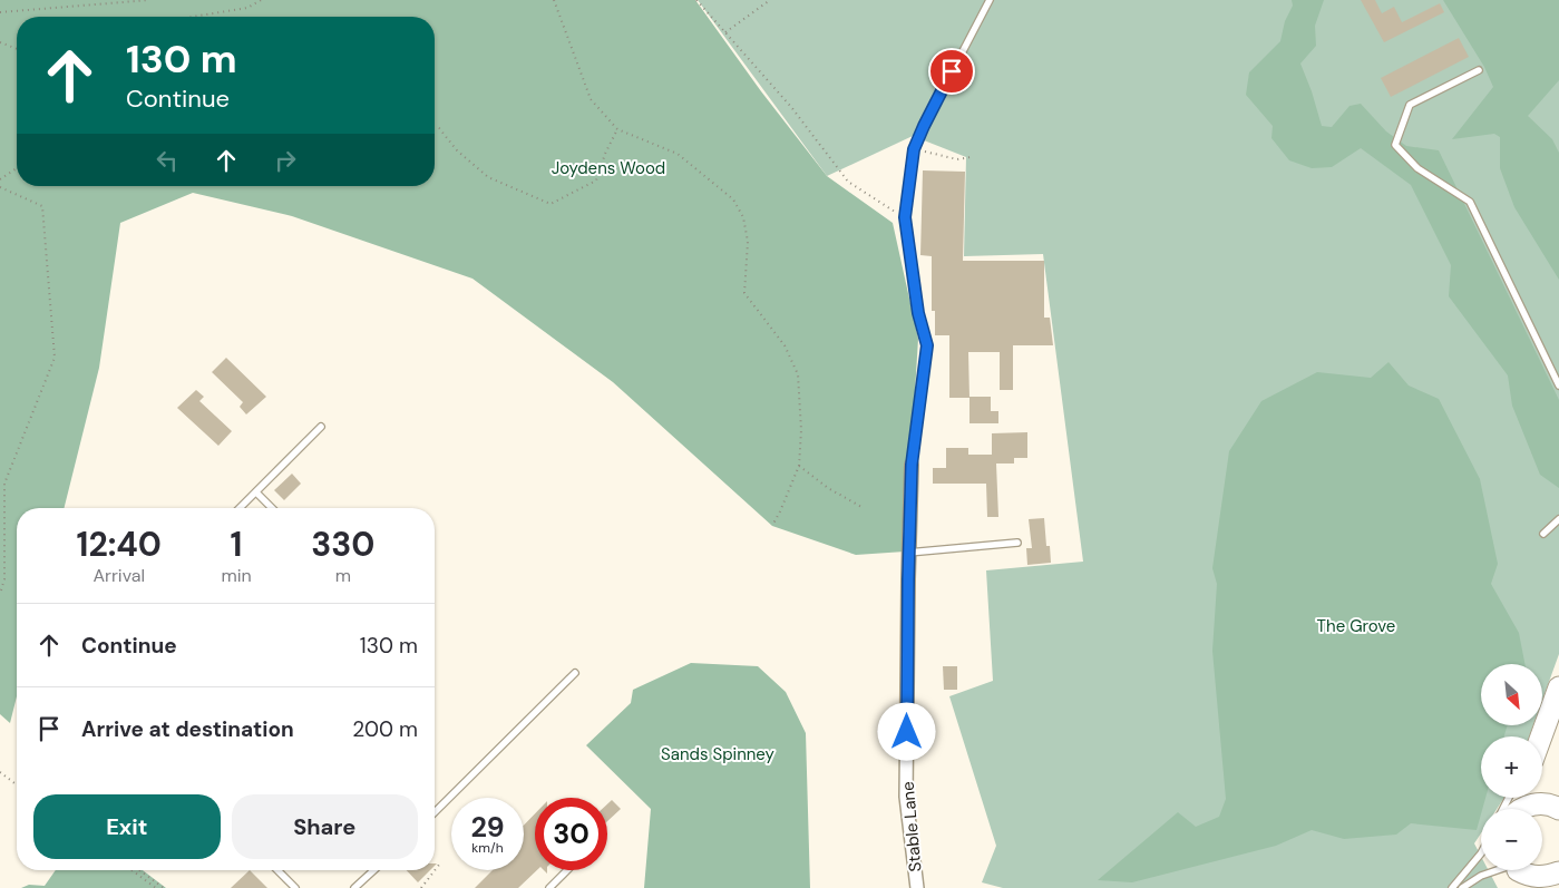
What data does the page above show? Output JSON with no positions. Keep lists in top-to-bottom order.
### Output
{
  "streets": {
    "street": ["Stable Lane"]
  },
  "parks": ["Joydens Wood", "The Grove", "Sands Spinney"],
  "north": "bottom right",
  "page": {
    "turn": ["130 m", "Continue"],
    "eta": [
      "12:40",
      "Arrival",
      "1",
      "min",
      "330",
      "m"
    ],
    "list": [
      {
        "name": "Continue",
        "value": "130 m"
      },
      {
        "name": "Arrive at destination",
        "value": "200 m"
      }
    ],
    "map_buttons": ["+", "−"],
    "buttons": ["Exit", "Share"],
    "speed": "29 km/h",
    "limit": "30"
  }
}
